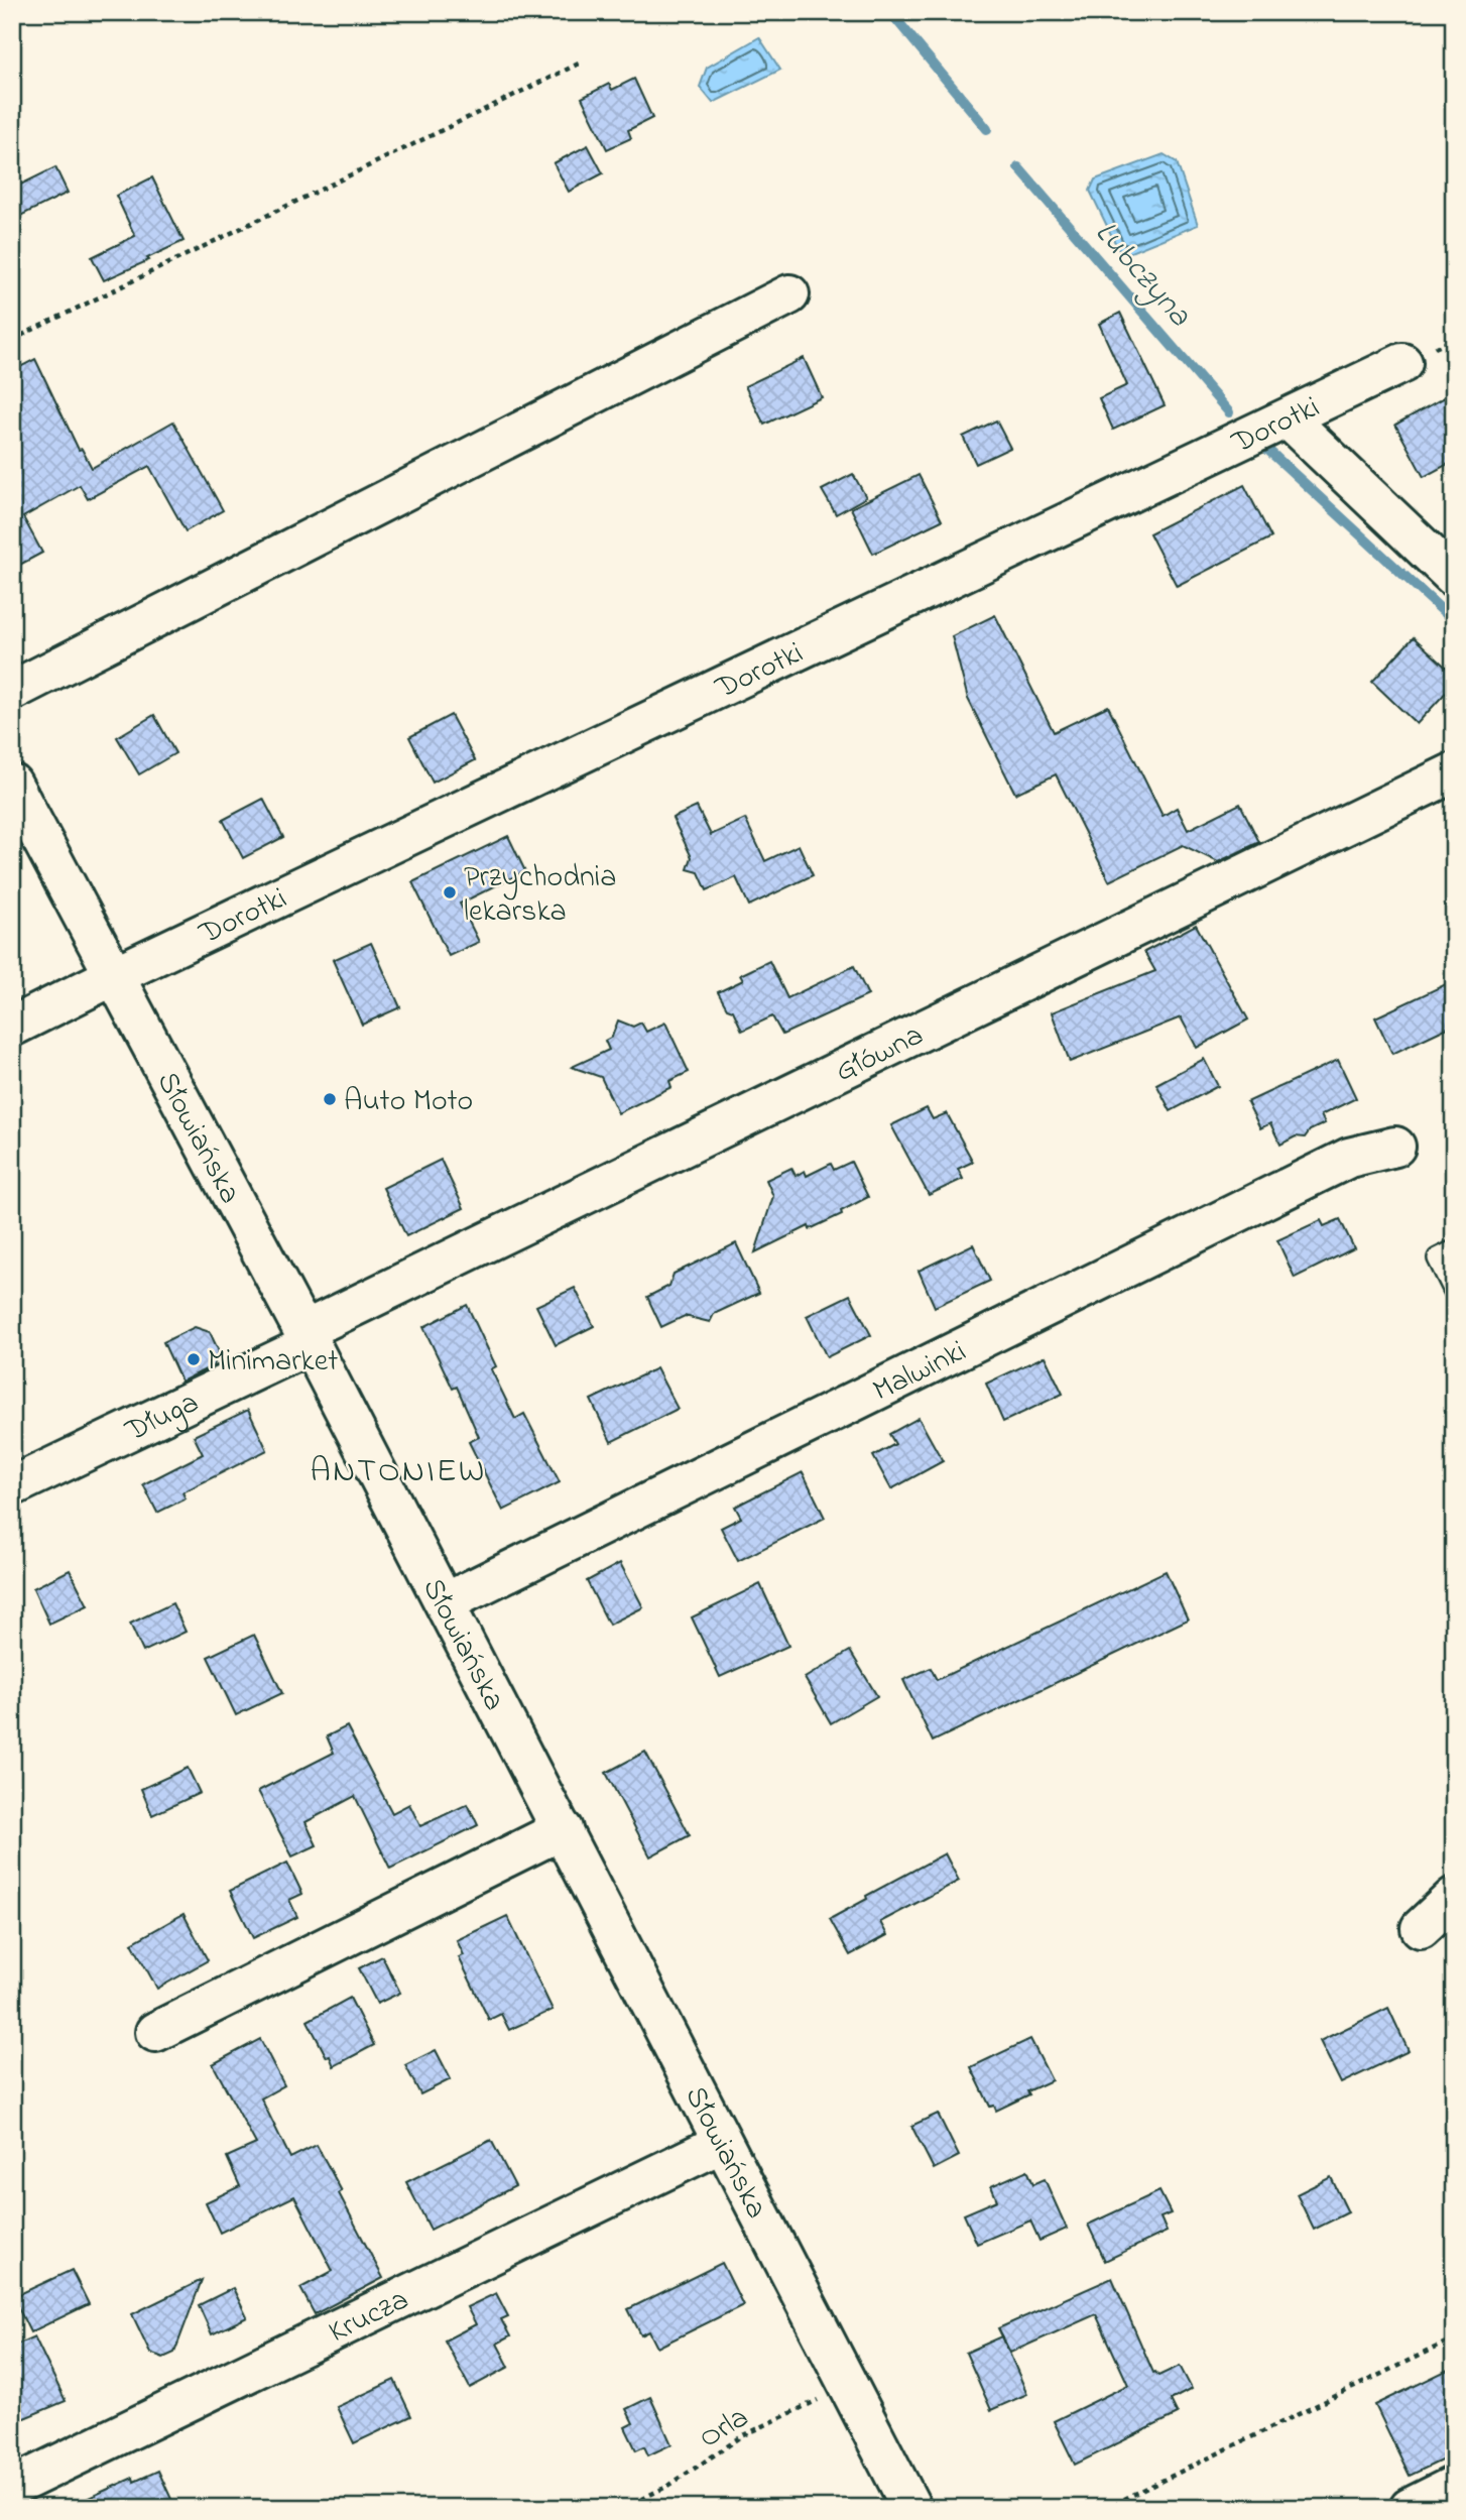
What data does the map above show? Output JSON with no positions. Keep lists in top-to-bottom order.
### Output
{
  "streets": {
    "street": [
      "Dorotki",
      "Główna",
      "Słowiańska",
      "Malwinki",
      "Długa",
      "Krucza"
    ],
    "path": ["Orla"]
  },
  "crossings": [
    ["Dorotki", "Słowiańska"],
    ["Główna", "Słowiańska"],
    ["Główna", "Długa"],
    ["Słowiańska", "Malwinki"],
    ["Słowiańska", "Długa"],
    ["Słowiańska", "Krucza"],
    ["Słowiańska", "Orla"]
  ],
  "districts": ["ANTONIEW"],
  "water": ["Lubczyna"],
  "places": ["Przychodnia lekarska", "Auto Moto", "Minimarket"]
}
